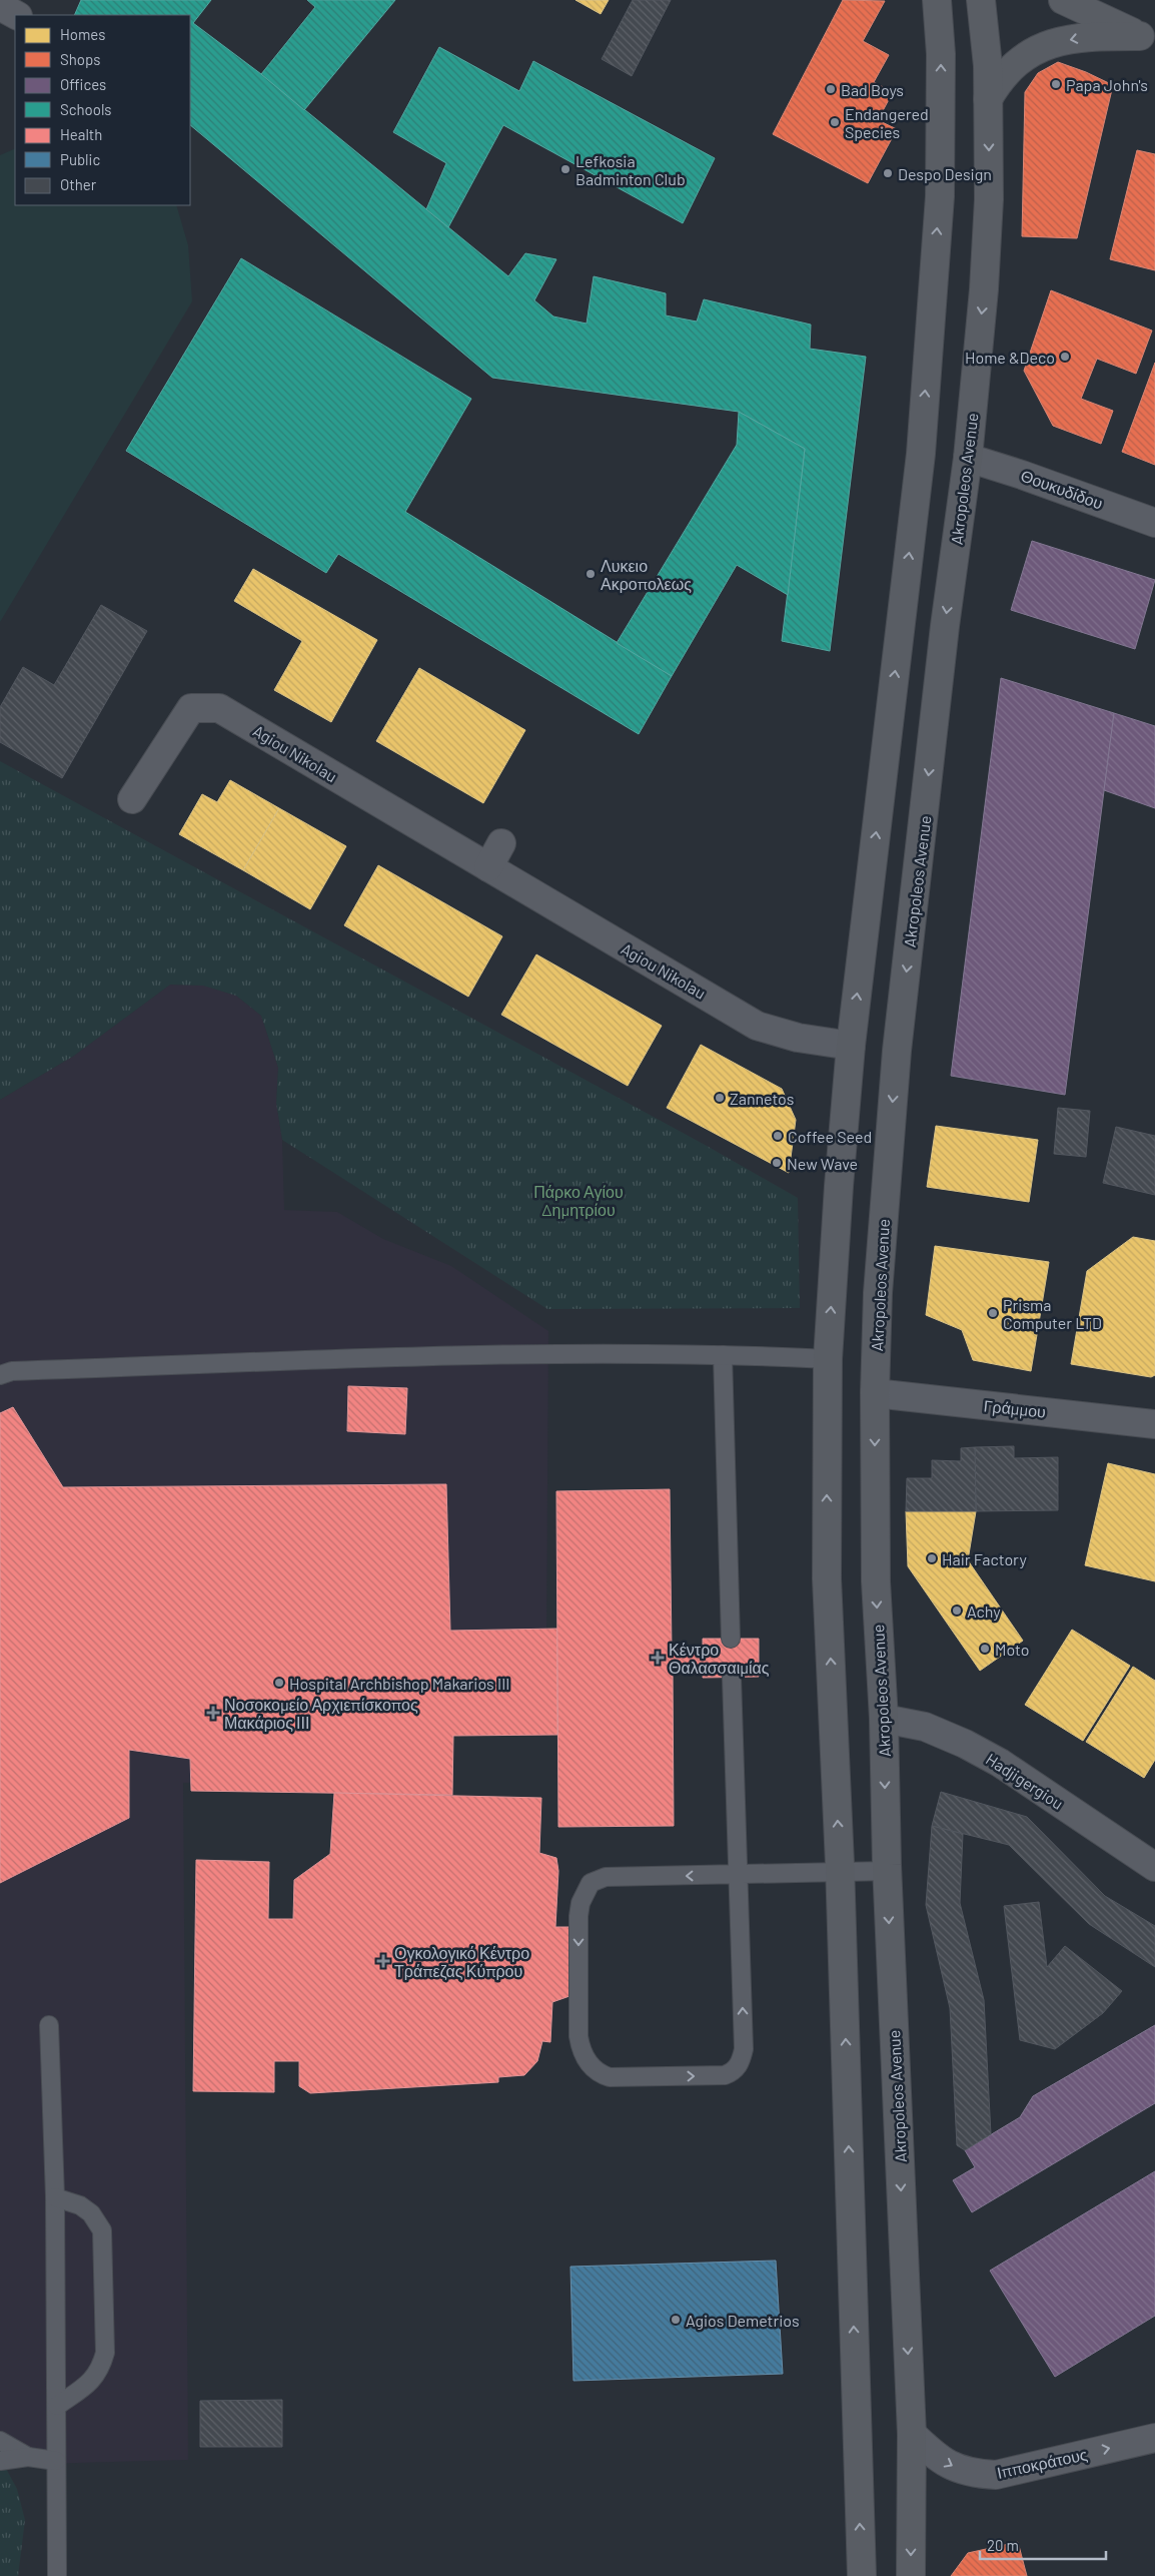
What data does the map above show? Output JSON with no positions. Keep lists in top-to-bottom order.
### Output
{
  "streets": {
    "main road": ["Akropoleos Avenue"],
    "street": [
      "Θουκυδίδου",
      "Agiou Nikolau",
      "Γράμμου",
      "Hadjigergiou",
      "Ιπποκράτους"
    ]
  },
  "crossings": [
    ["Akropoleos Avenue", "Θουκυδίδου"],
    ["Akropoleos Avenue", "Γράμμου"],
    ["Akropoleos Avenue", "Hadjigergiou"],
    ["Akropoleos Avenue", "Ιπποκράτους"]
  ],
  "one_way": ["Ιπποκράτους"],
  "parks": ["Πάρκο Αγίου Δημητρίου"],
  "places": {
    "other": [
      "Papa John's",
      "Bad Boys",
      "Endangered Species",
      "Lefkosia Badminton Club",
      "Despo Design",
      "Home &Deco",
      "Λυκειο Ακροπολεως",
      "Zannetos",
      "Coffee Seed",
      "New Wave",
      "Prisma Computer LTD",
      "Hair Factory",
      "Achy",
      "Moto",
      "Hospital Archbishop Makarios III",
      "Agios Demetrios"
    ],
    "health": ["Κέντρο Θαλασσαιμίας", "Νοσοκομείο Αρχιεπίσκοπος Μακάριος ΙΙΙ", "Ογκολογικό Κέντρο Τράπεζας Κύπρου"]
  },
  "legend": [
    "Homes",
    "Shops",
    "Offices",
    "Schools",
    "Health",
    "Public",
    "Other"
  ],
  "scale_bar": "20 m"
}
